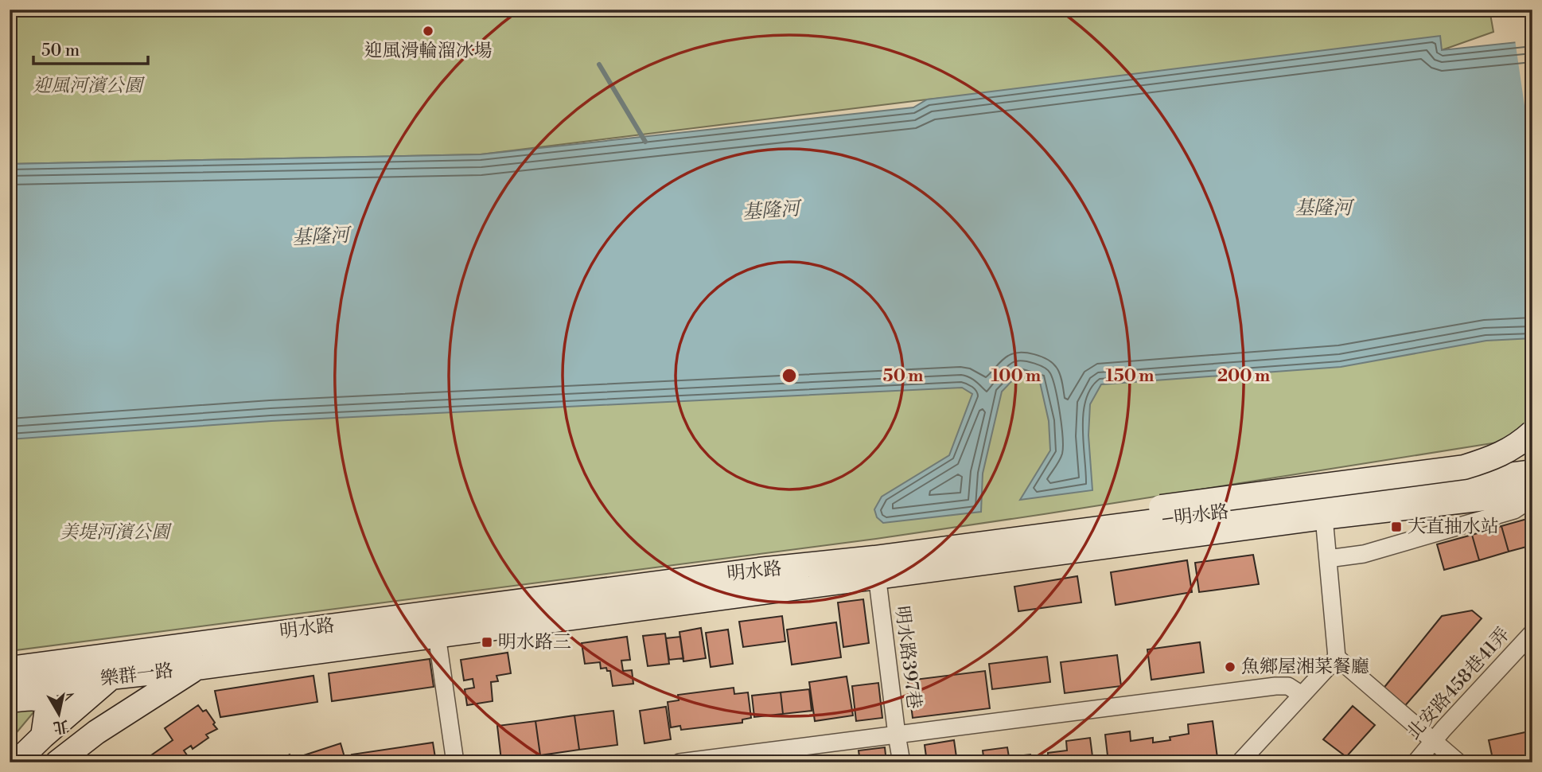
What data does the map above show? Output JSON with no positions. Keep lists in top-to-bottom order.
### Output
{
  "streets": {
    "main road": ["明水路", "樂群一路"],
    "street": ["明水路397巷", "北安路458巷41弄"]
  },
  "crossings": [
    ["明水路", "明水路397巷"],
    ["明水路", "樂群一路"]
  ],
  "water": ["基隆河"],
  "parks": ["迎風河濱公園", "美堤河濱公園"],
  "places": {
    "other": ["迎風滑輪溜冰場", "魚鄉屋湘菜餐廳"],
    "transit": ["大直抽水站", "明水路三"]
  },
  "scale_bar": "50 m",
  "north": "bottom",
  "rings": [
    "50 m",
    "100 m",
    "150 m",
    "200 m"
  ]
}
